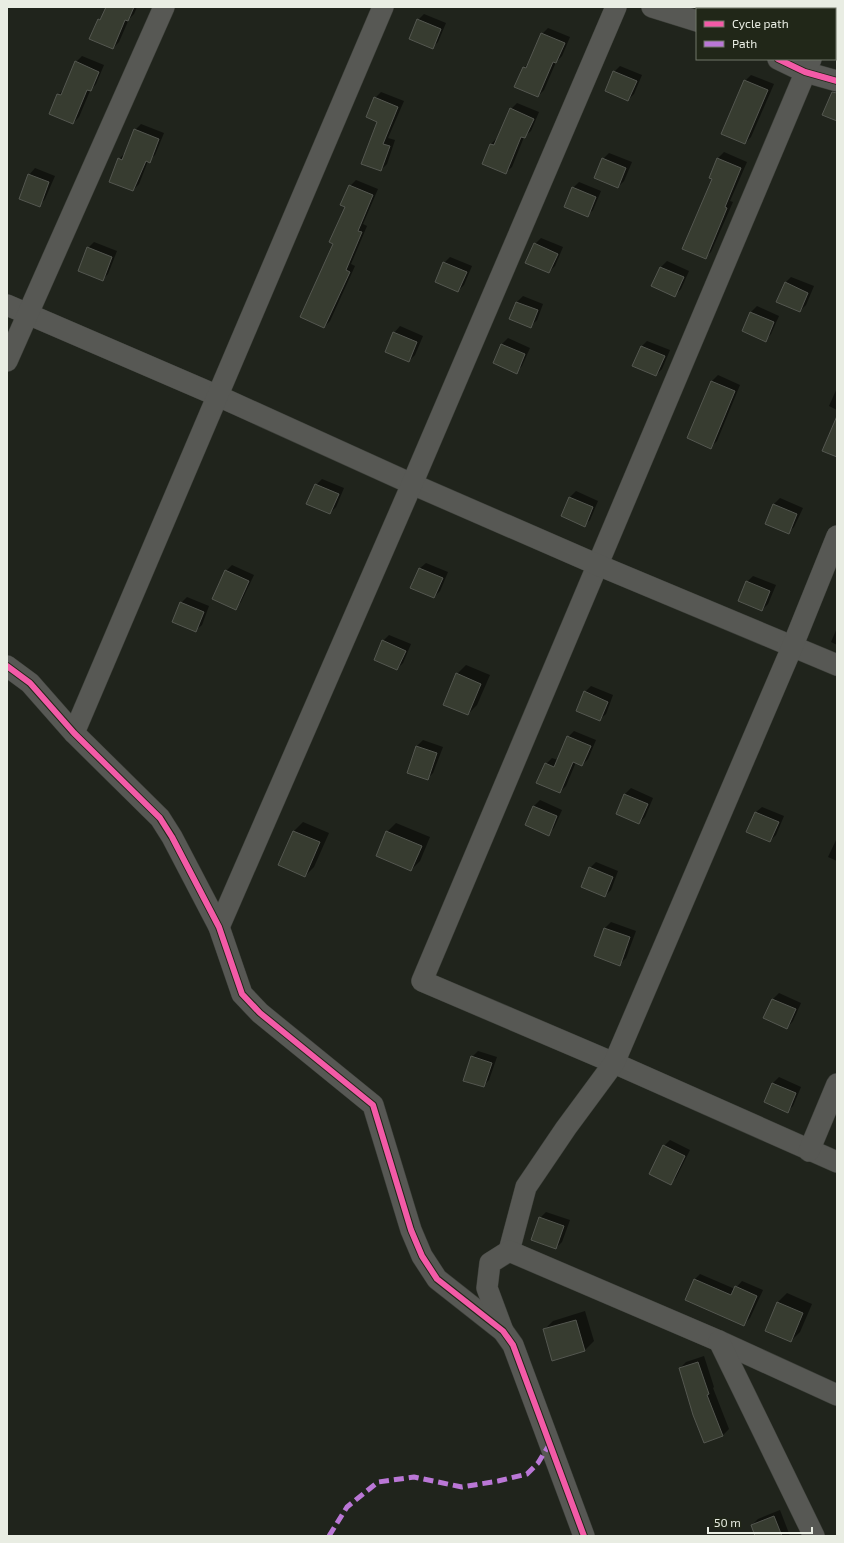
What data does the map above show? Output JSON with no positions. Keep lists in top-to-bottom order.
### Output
{
  "legend": ["Cycle path", "Path"],
  "scale_bar": "50 m"
}
